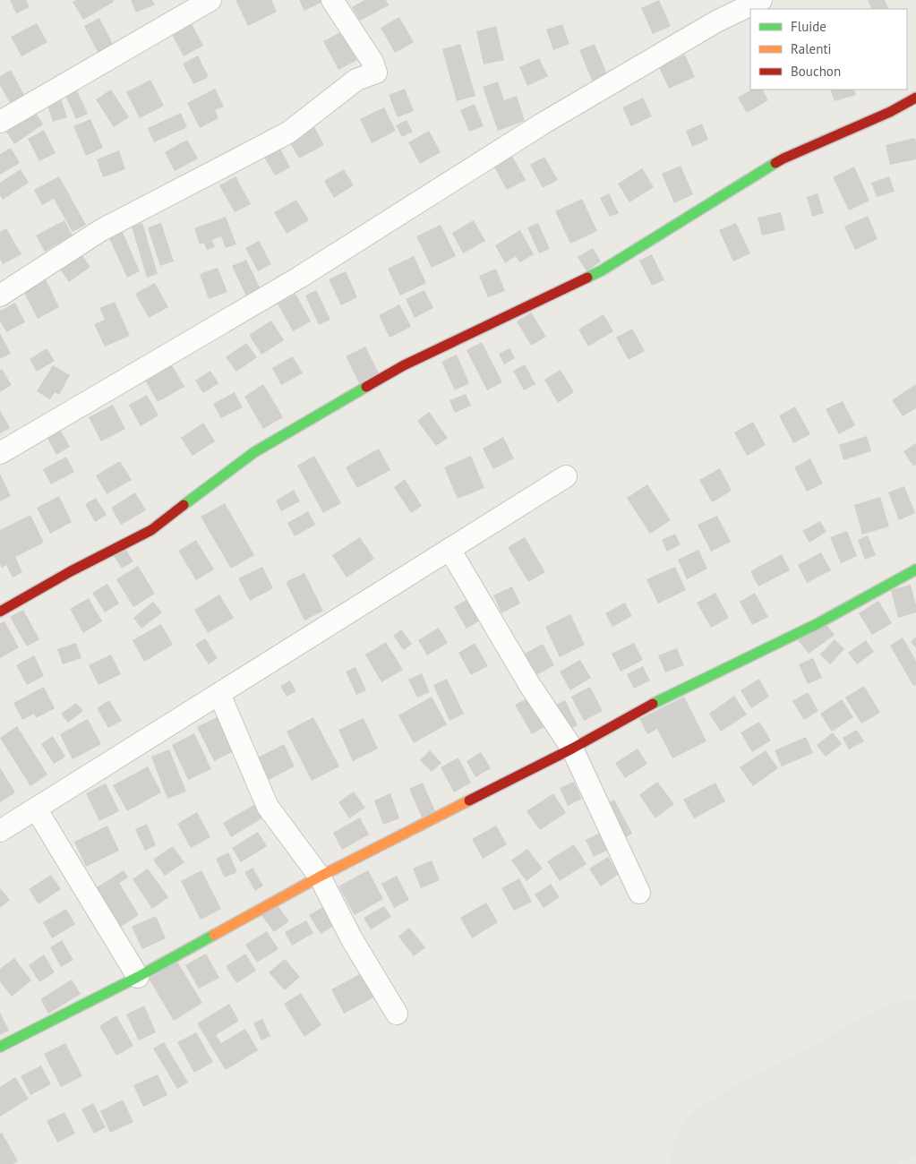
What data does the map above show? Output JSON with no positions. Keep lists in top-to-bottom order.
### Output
{
  "legend": ["Fluide", "Ralenti", "Bouchon"]
}
